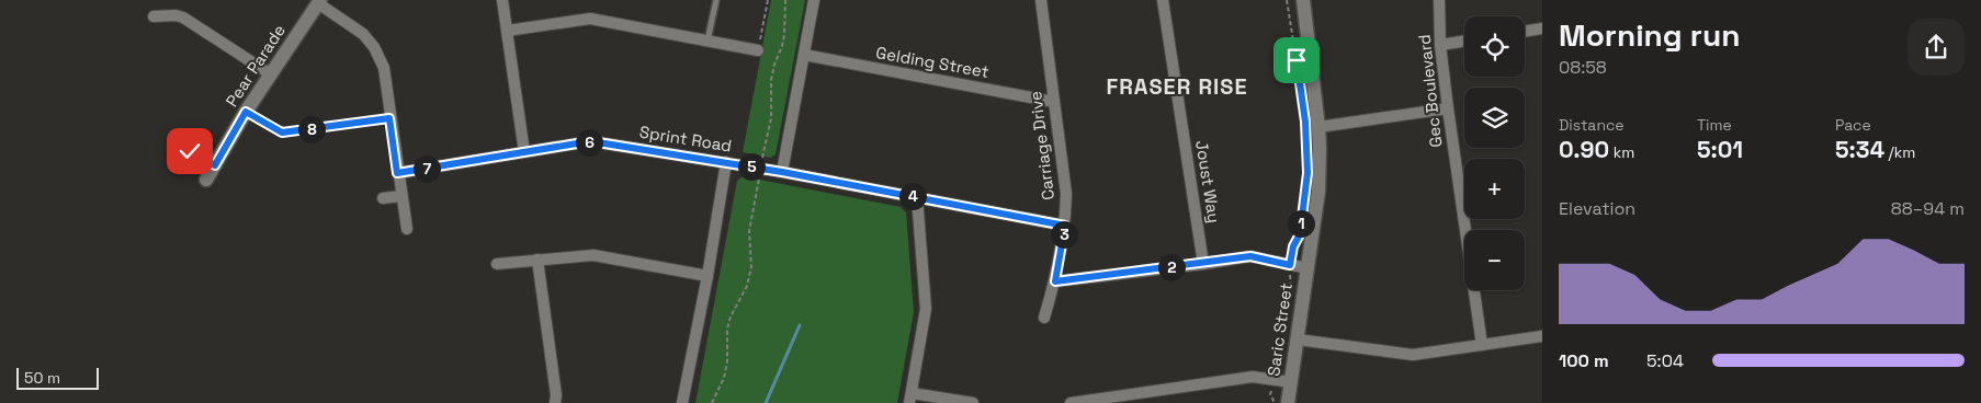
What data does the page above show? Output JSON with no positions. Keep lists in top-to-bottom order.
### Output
{
  "streets": {
    "street": [
      "Gelding Street",
      "Pear Parade",
      "Gec Boulevard",
      "Sprint Road",
      "Carriage Drive",
      "Joust Way",
      "Saric Street"
    ]
  },
  "crossings": [
    ["Gelding Street", "Carriage Drive"],
    ["Sprint Road", "Carriage Drive"]
  ],
  "districts": ["FRASER RISE"],
  "scale_bar": "50 m",
  "page": {
    "heading": ["Morning run", "08:58"],
    "map_buttons": ["+", "−"],
    "stats": [
      ["Distance", "0.90 km"],
      ["Time", "5:01"],
      ["Pace", "5:34 /km"]
    ],
    "pins": [
      "8",
      "6",
      "5",
      "7",
      "4",
      "1",
      "3",
      "2"
    ],
    "chart": ["Elevation", "88–94 m"],
    "list": [
      {
        "name": "100 m",
        "note": "5:04"
      }
    ],
    "scale": "50 m"
  }
}
